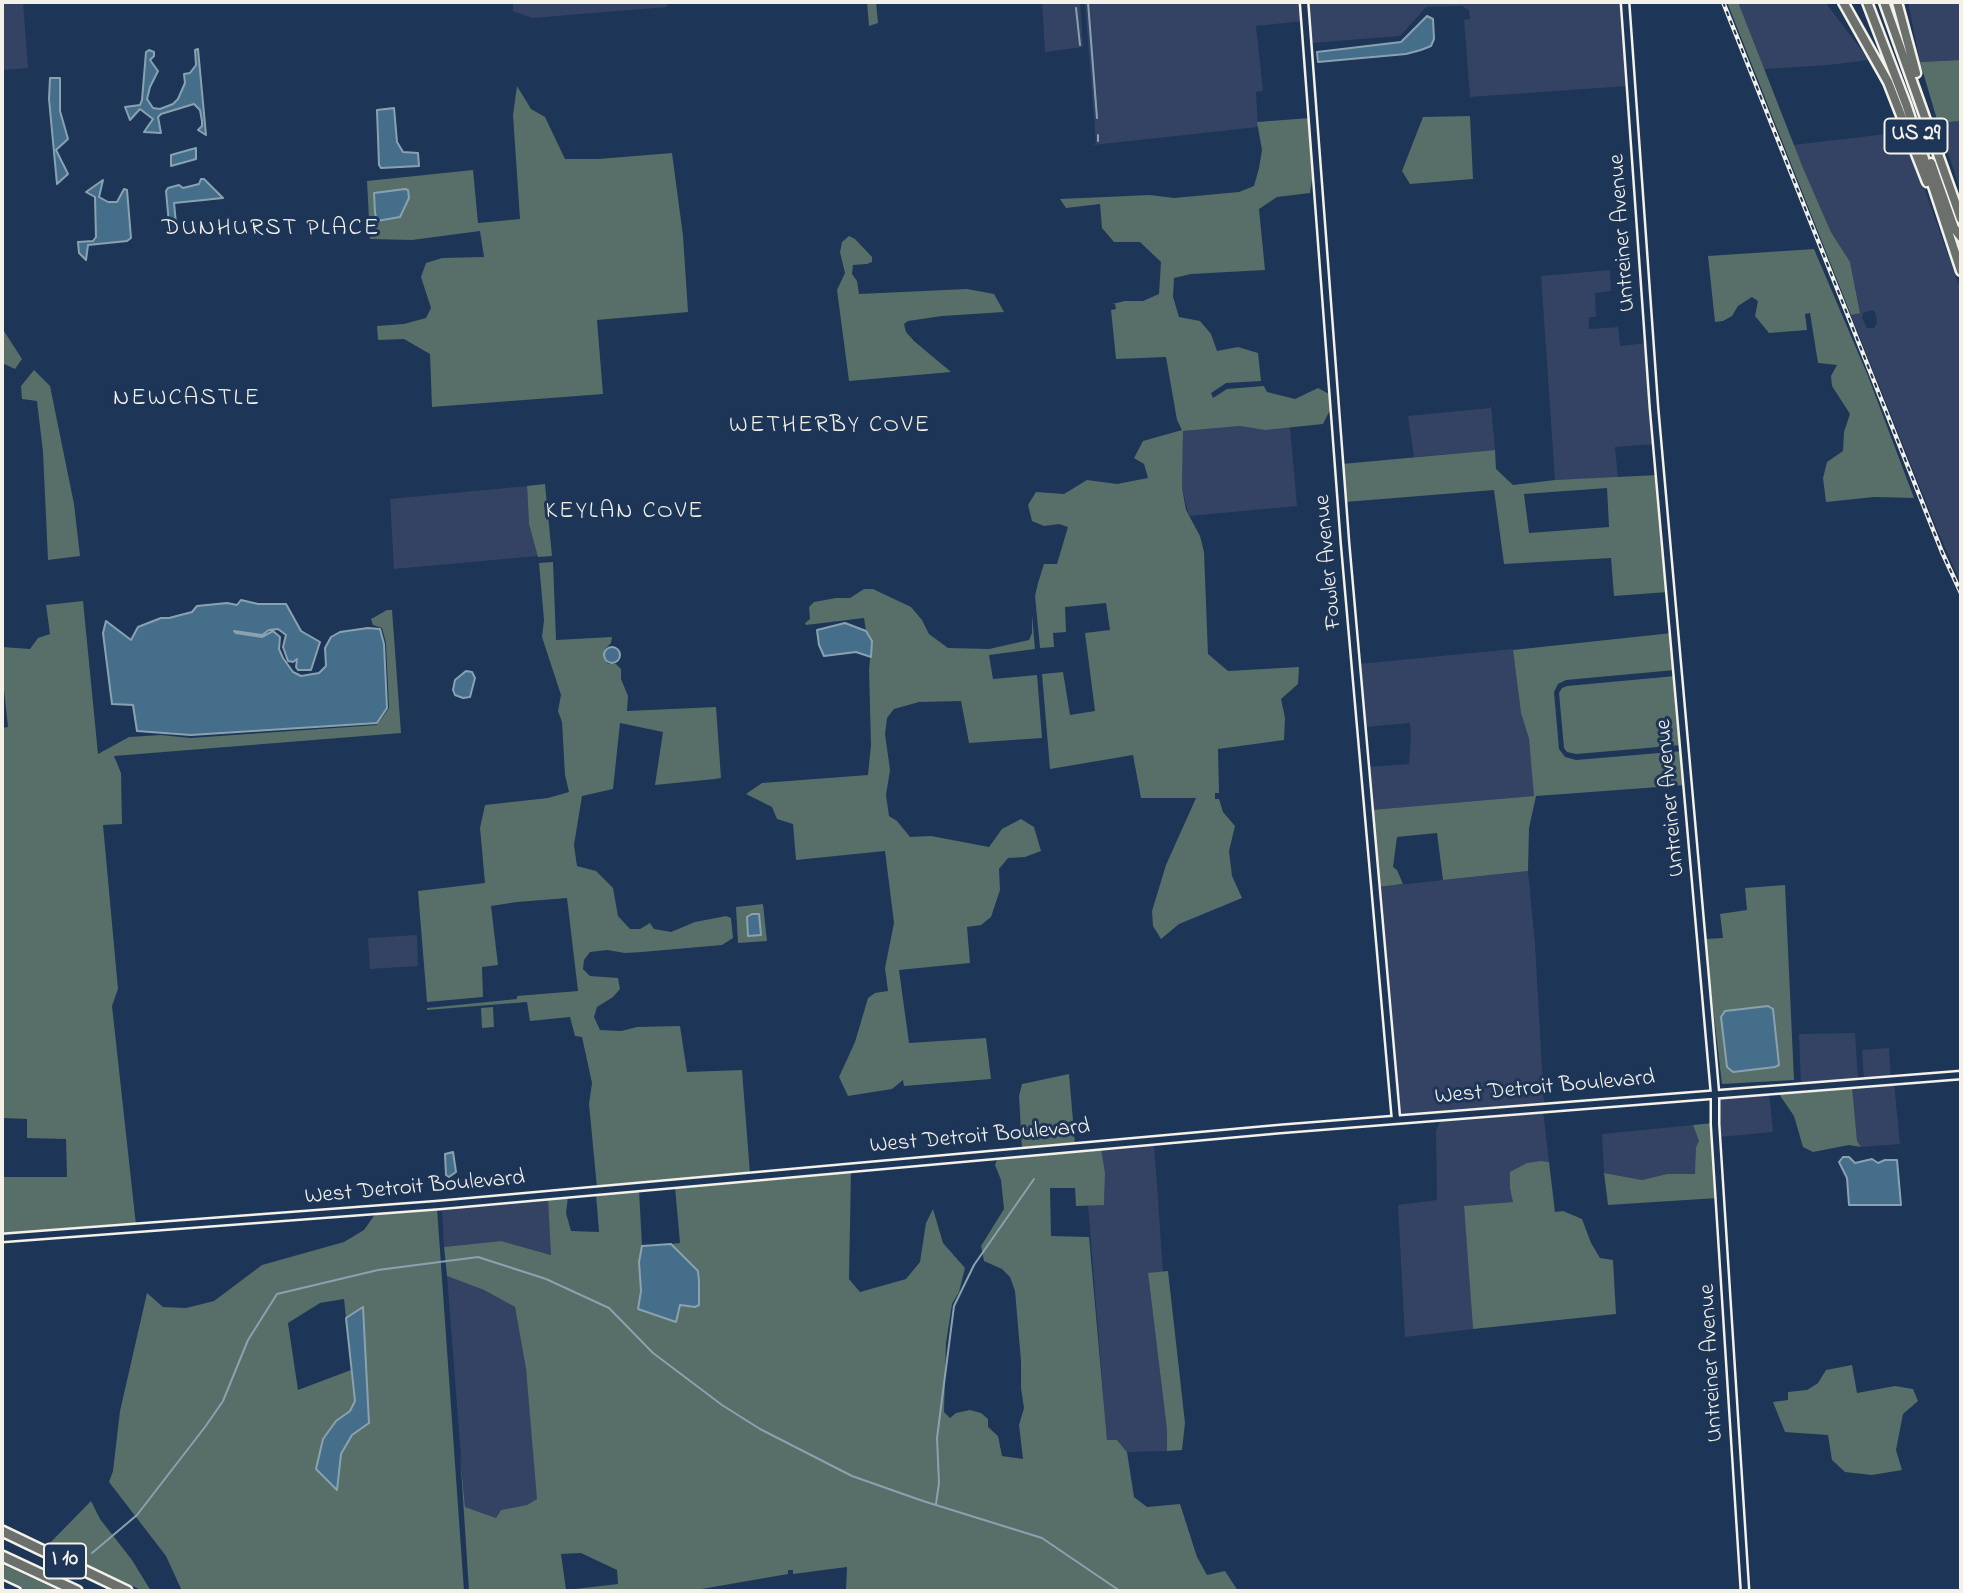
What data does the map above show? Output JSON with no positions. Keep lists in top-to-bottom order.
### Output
{
  "streets": {
    "highway": ["US 29", "I 10"],
    "street": ["Untreiner Avenue", "Fowler Avenue", "West Detroit Boulevard"]
  },
  "crossings": [
    ["Untreiner Avenue", "West Detroit Boulevard"],
    ["Fowler Avenue", "West Detroit Boulevard"]
  ],
  "districts": [
    "DUNHURST PLACE",
    "NEWCASTLE",
    "WETHERBY COVE",
    "KEYLAN COVE"
  ]
}
